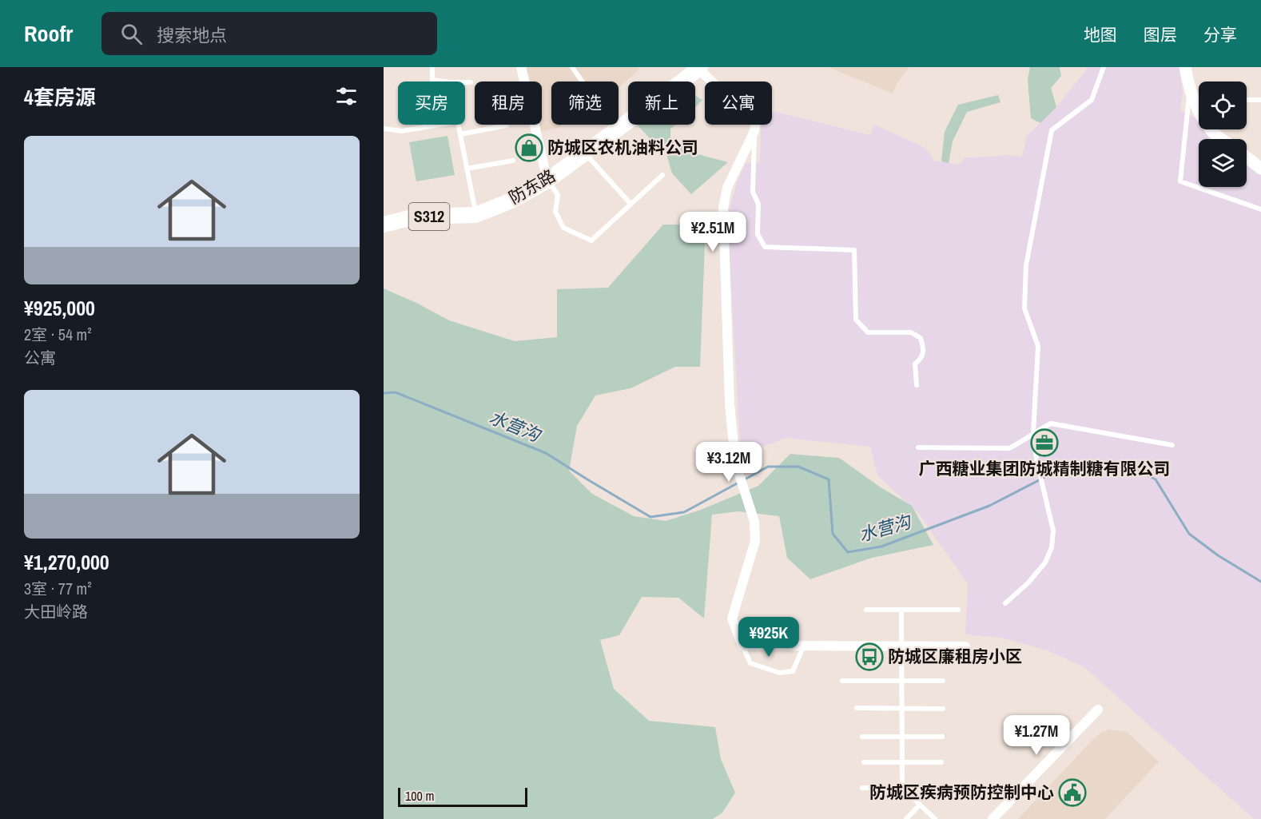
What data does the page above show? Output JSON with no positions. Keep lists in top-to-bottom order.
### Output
{
  "streets": {
    "main road": ["防东路", "S312"]
  },
  "crossings": [
    ["防东路", "S312"]
  ],
  "water": ["水营沟"],
  "places": {
    "shop": ["防城区农机油料公司"],
    "office": ["广西糖业集团防城精制糖有限公司"],
    "bus stop": ["防城区廉租房小区"],
    "public building": ["防城区疾病预防控制中心"]
  },
  "scale_bar": "100 m",
  "page": {
    "header": "Roofr",
    "search": "搜索地点",
    "nav": ["地图", "图层", "分享"],
    "heading": "4套房源",
    "chip": [
      "买房",
      "租房",
      "筛选",
      "新上",
      "公寓"
    ],
    "list": [
      {
        "name": "¥925,000",
        "note": "2室 · 54 m² · 公寓"
      },
      {
        "name": "¥1,270,000",
        "note": "3室 · 77 m² · 大田岭路"
      }
    ],
    "price": [
      "¥2.51M",
      "¥3.12M",
      "¥925K",
      "¥1.27M"
    ],
    "scale": "100 m"
  }
}
